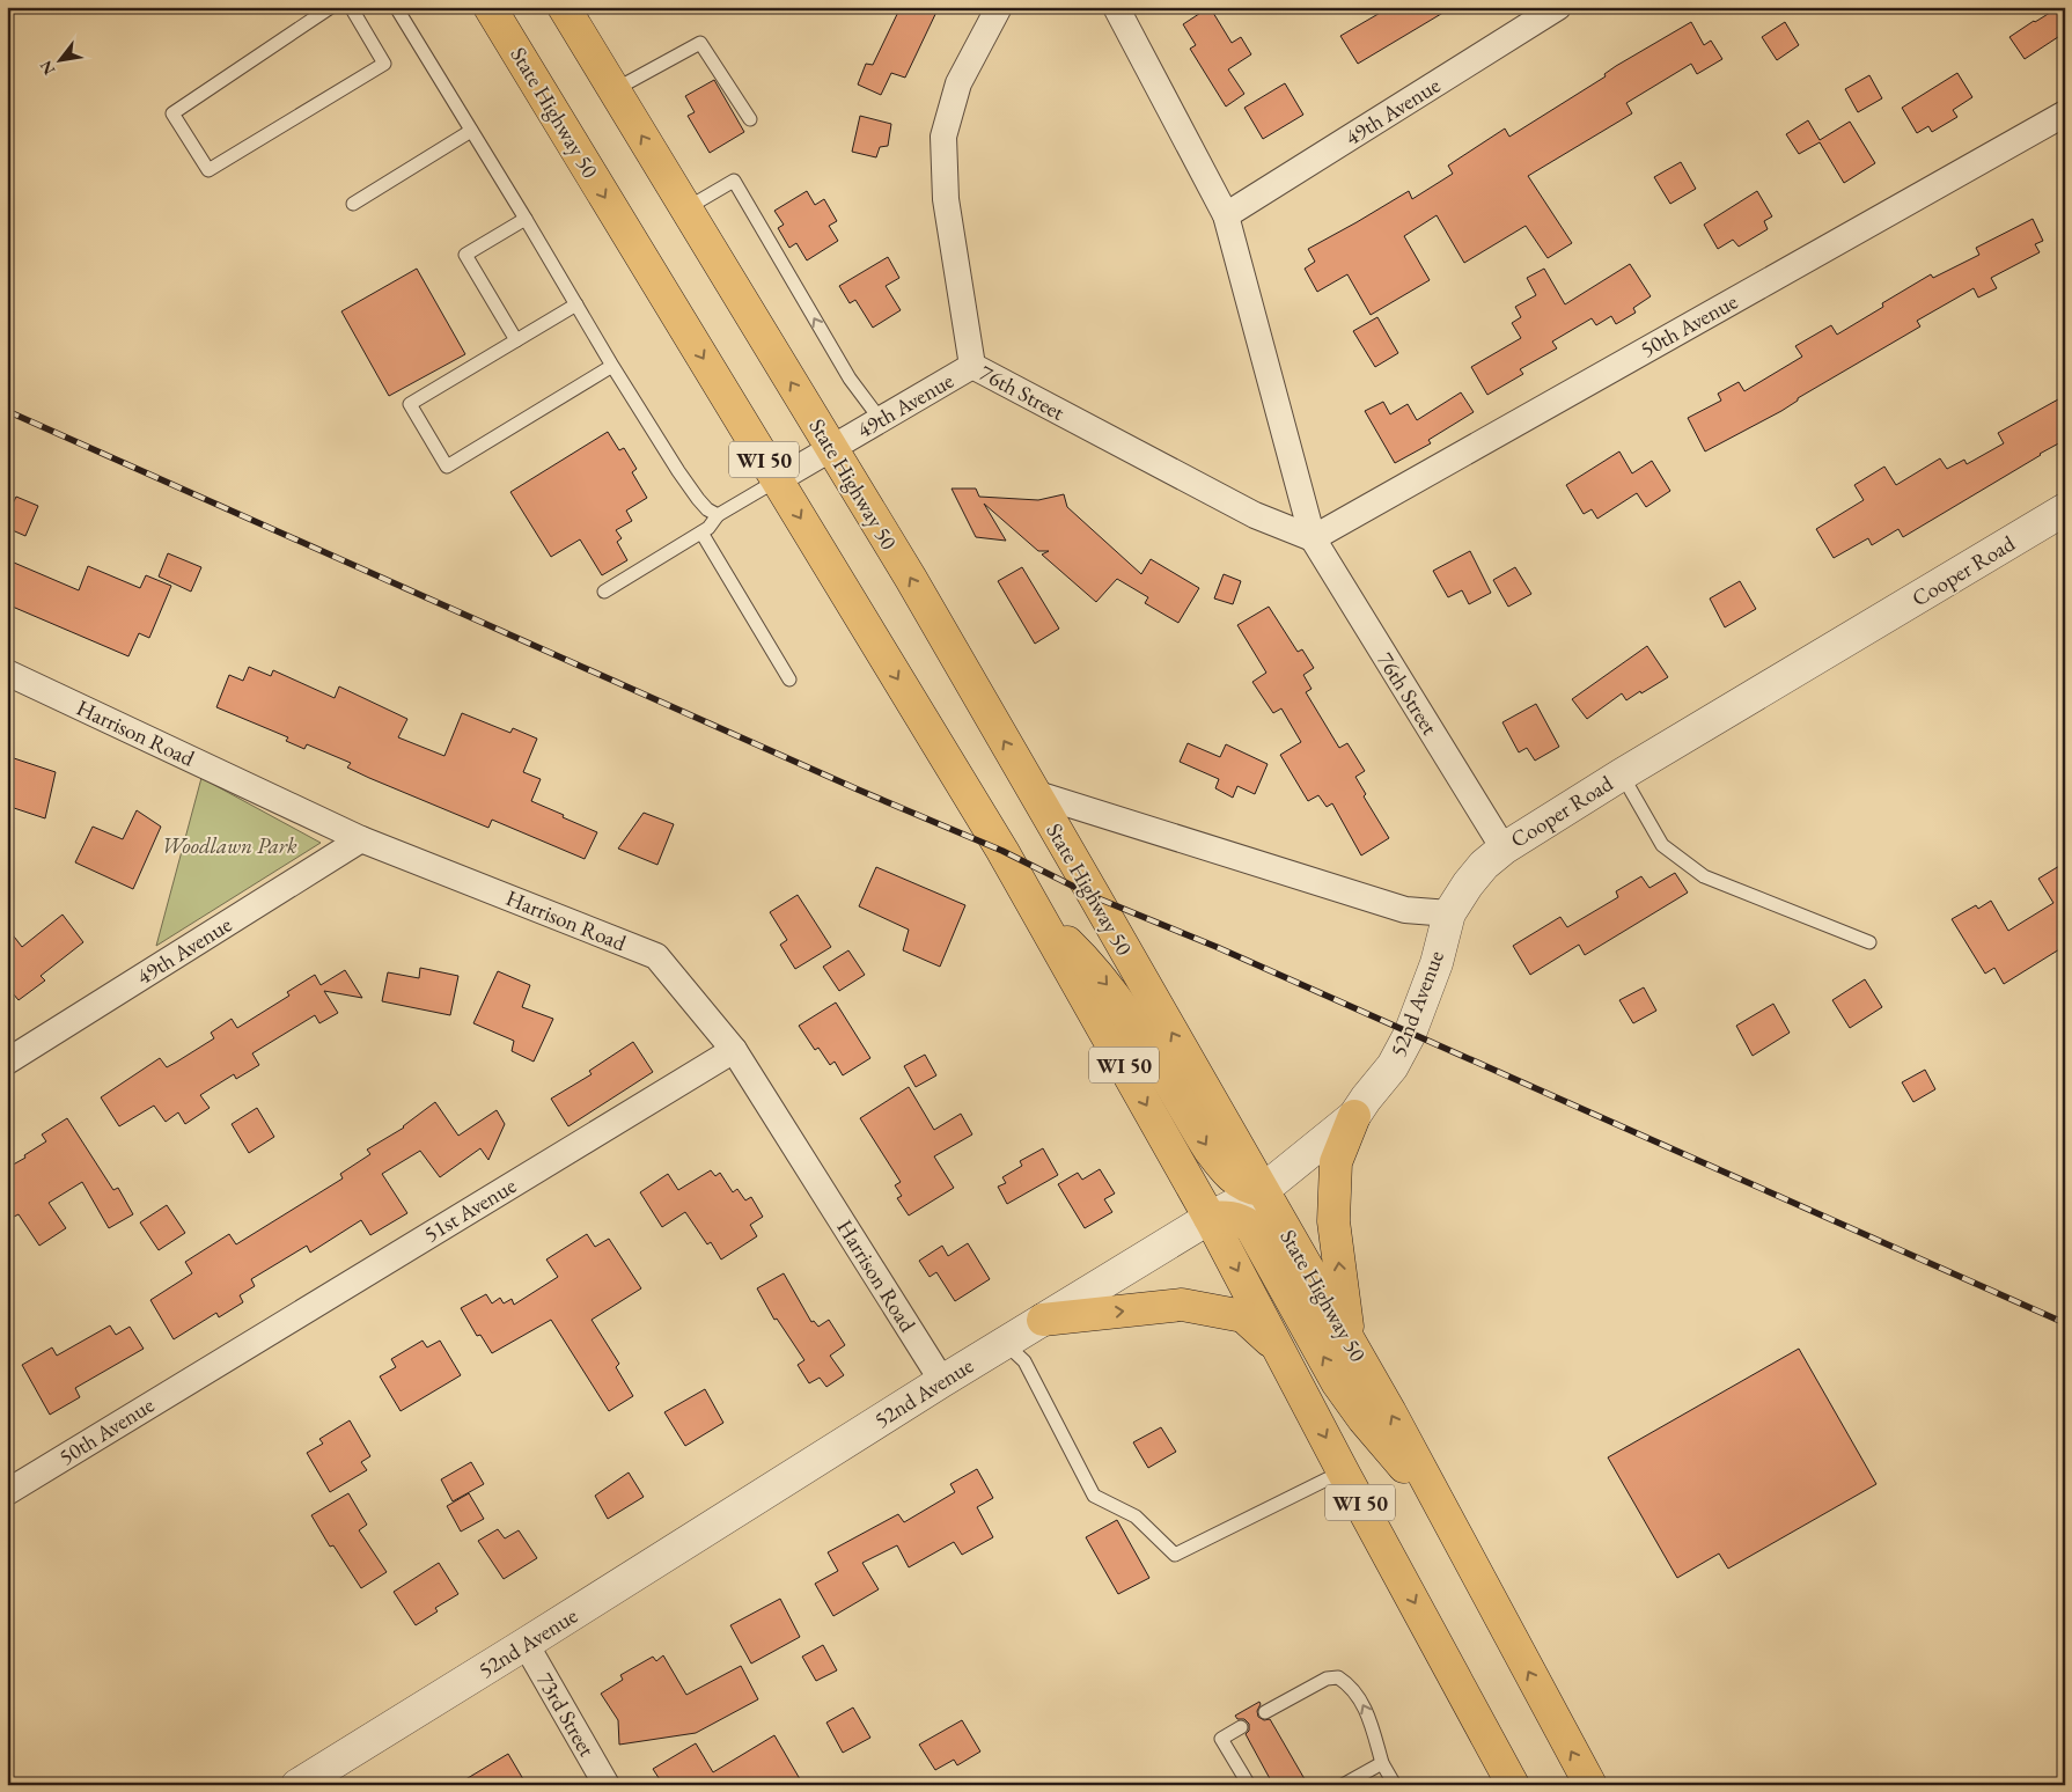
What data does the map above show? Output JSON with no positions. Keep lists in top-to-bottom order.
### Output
{
  "streets": {
    "main road": ["State Highway 50", "WI 50"],
    "street": [
      "49th Avenue",
      "50th Avenue",
      "76th Street",
      "Cooper Road",
      "Harrison Road",
      "52nd Avenue",
      "51st Avenue",
      "73rd Street"
    ]
  },
  "crossings": [
    ["49th Avenue", "State Highway 50"],
    ["49th Avenue", "76th Street"],
    ["49th Avenue", "Harrison Road"],
    ["State Highway 50", "52nd Avenue"],
    ["50th Avenue", "76th Street"],
    ["50th Avenue", "51st Avenue"],
    ["76th Street", "Cooper Road"],
    ["Cooper Road", "52nd Avenue"],
    ["Harrison Road", "52nd Avenue"],
    ["Harrison Road", "51st Avenue"],
    ["52nd Avenue", "73rd Street"]
  ],
  "parks": ["Woodlawn Park"],
  "north": "bottom left"
}
